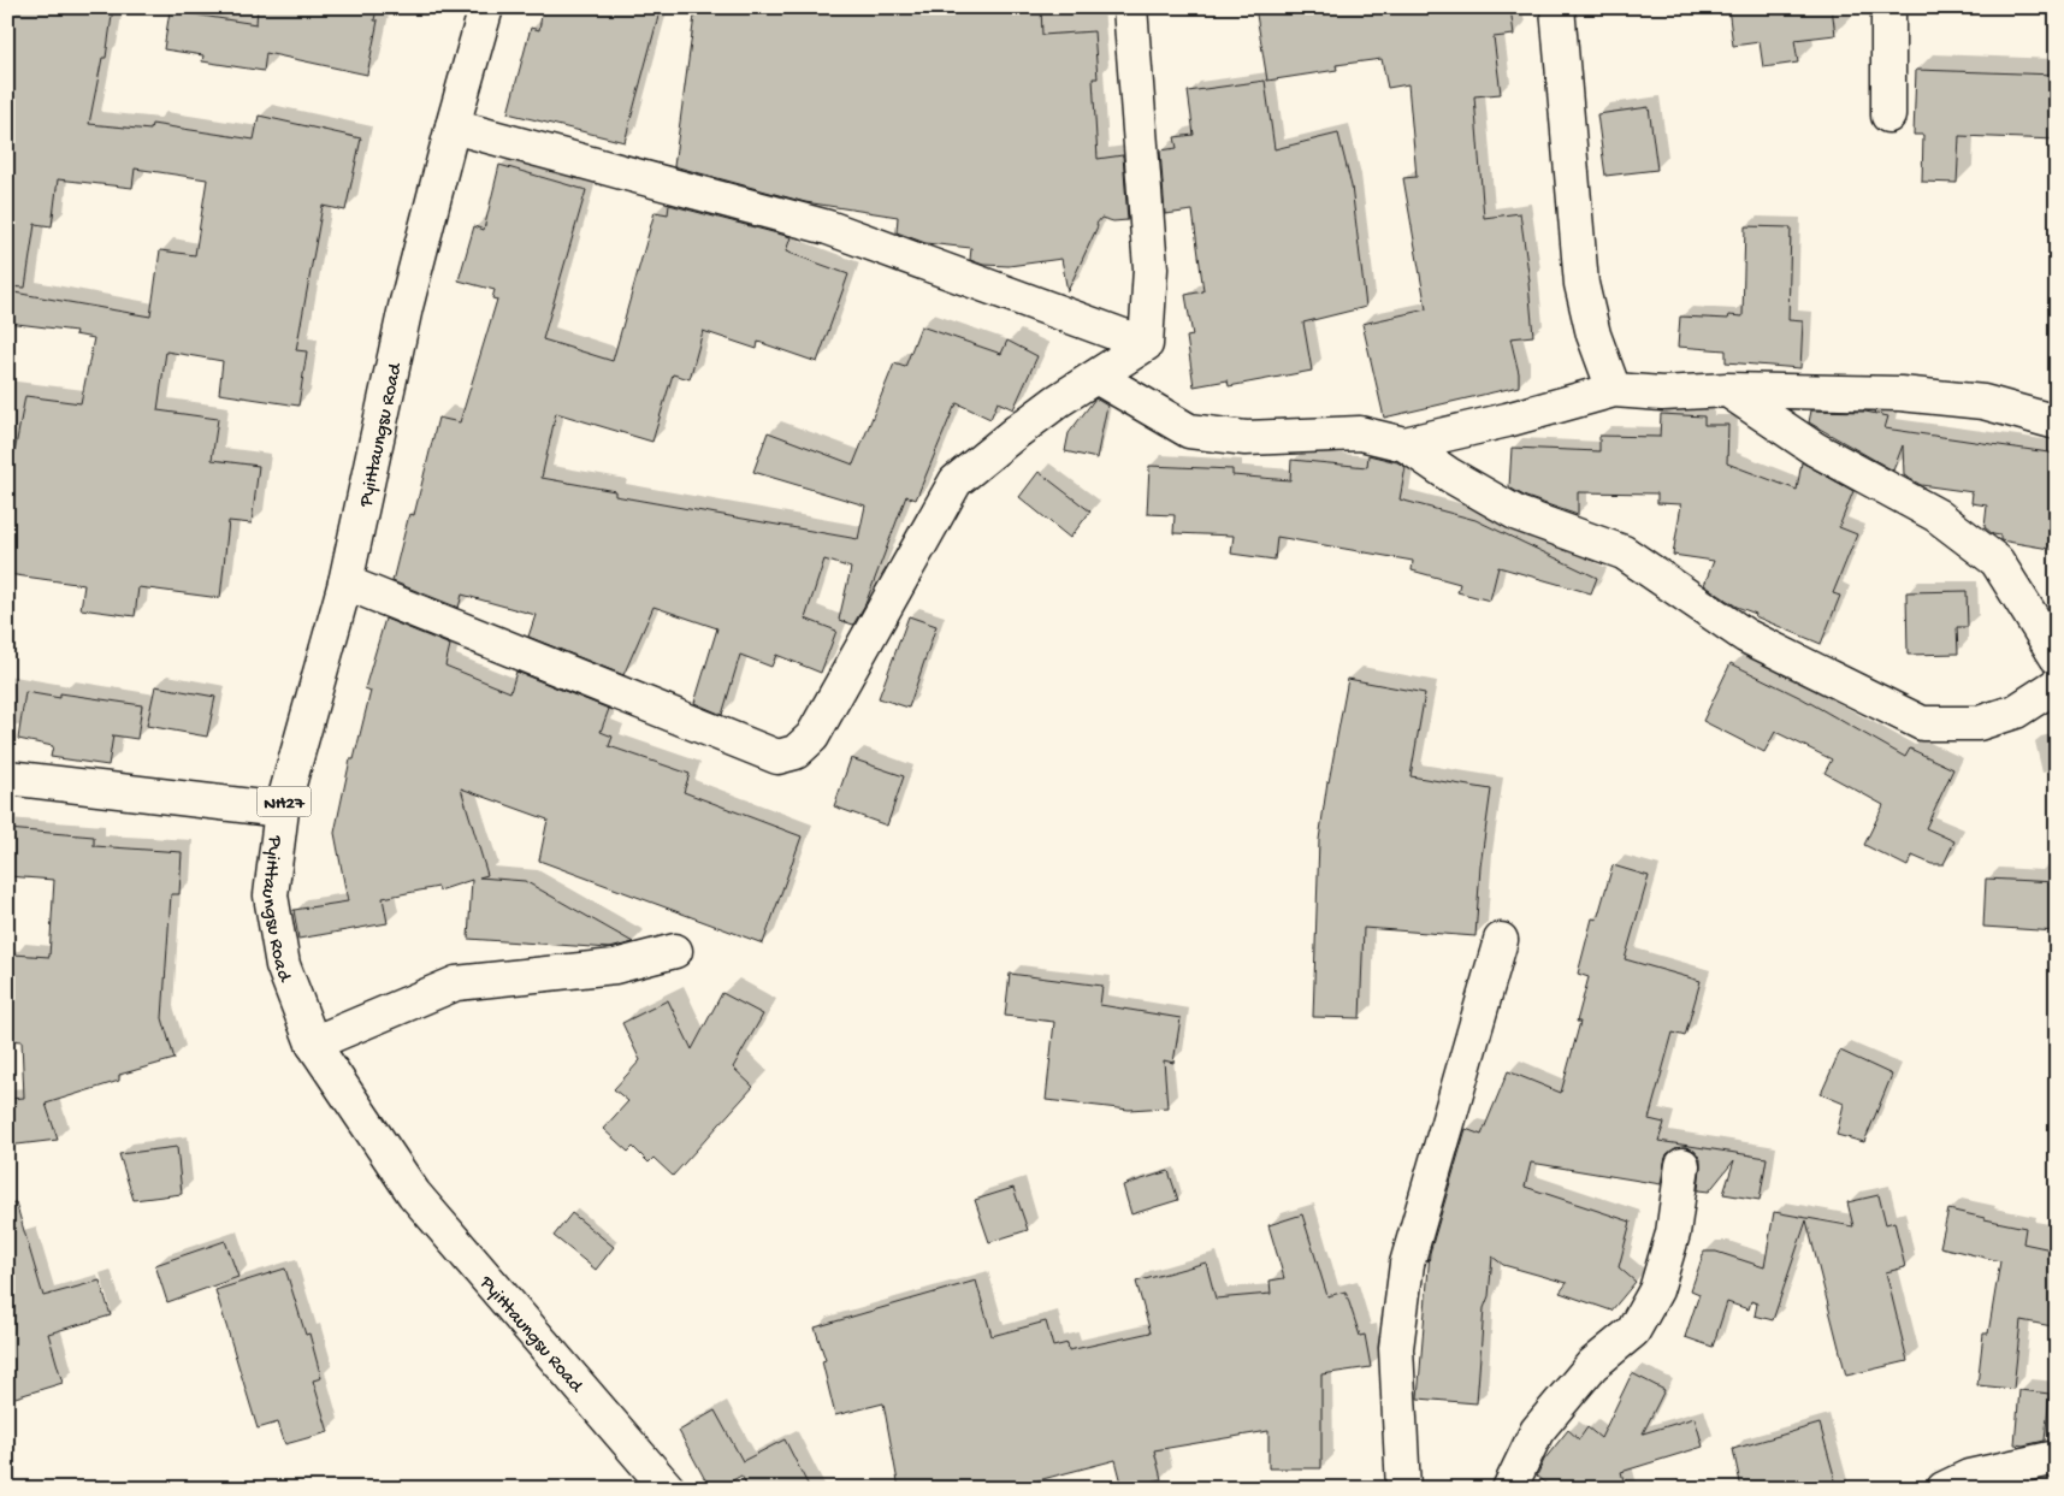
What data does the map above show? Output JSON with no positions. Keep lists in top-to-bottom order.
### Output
{
  "streets": {
    "main road": ["PyiHtaungsu Road", "NH27"]
  }
}
